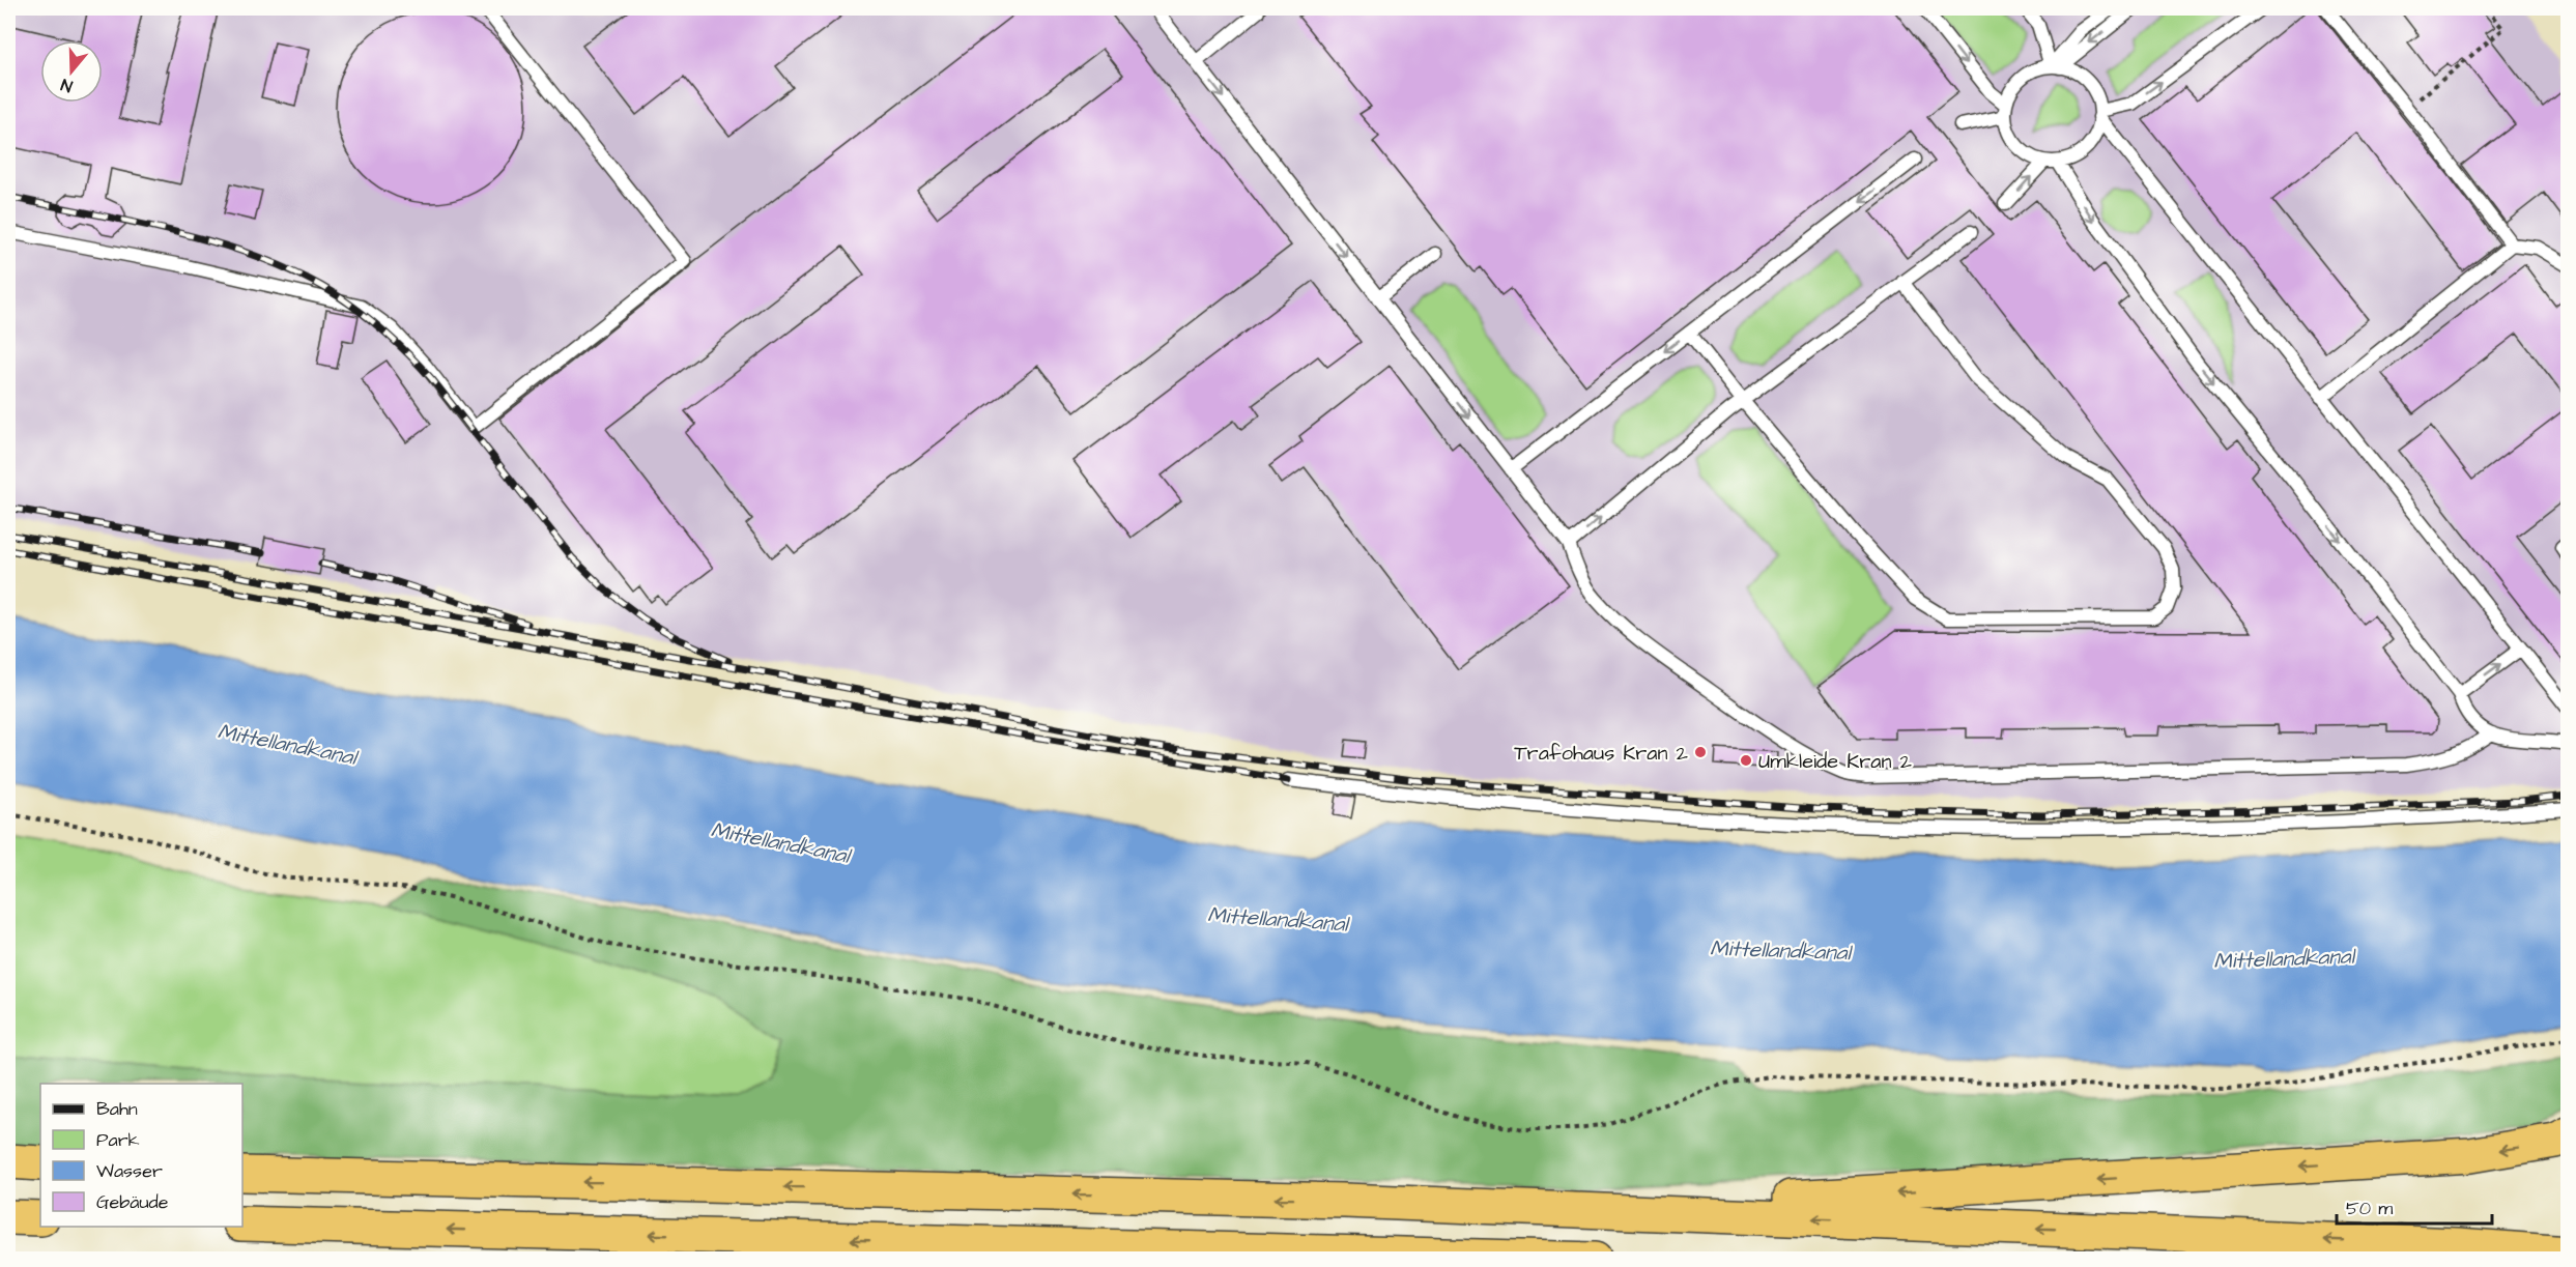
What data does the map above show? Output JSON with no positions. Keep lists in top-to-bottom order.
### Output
{
  "water": ["Mittellandkanal"],
  "places": ["Trafohaus Kran 2", "Umkleide Kran 2"],
  "legend": [
    "Bahn",
    "Park",
    "Wasser",
    "Gebäude"
  ],
  "scale_bar": "50 m",
  "north": "bottom"
}
